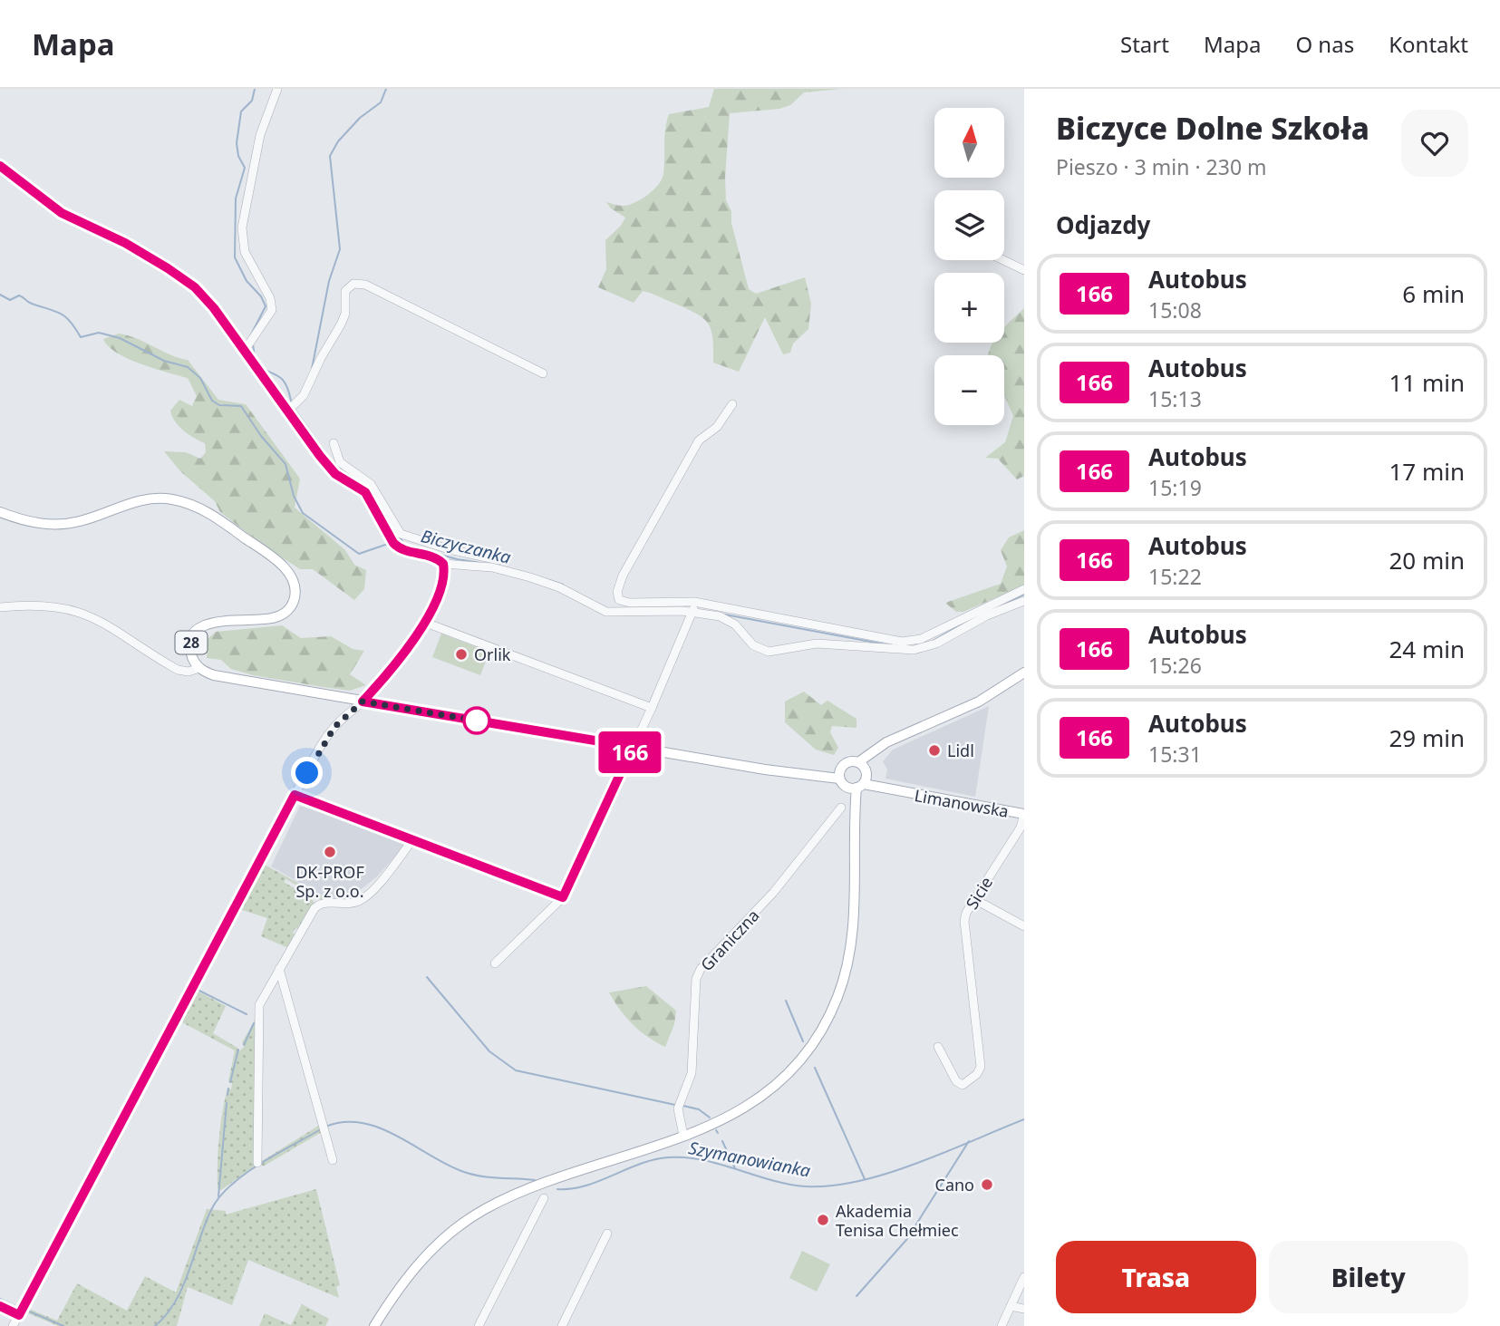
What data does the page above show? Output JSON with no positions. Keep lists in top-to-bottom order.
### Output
{
  "streets": {
    "main road": ["28", "Limanowska"],
    "street": ["Sicie", "Graniczna"]
  },
  "crossings": [
    ["28", "Limanowska"],
    ["Limanowska", "Sicie"]
  ],
  "water": ["Biczyczanka", "Szymanowianka"],
  "places": [
    "Orlik",
    "Lidl",
    "DK-PROF Sp. z o.o.",
    "Cano",
    "Akademia Tenisa Chełmiec"
  ],
  "lines": ["bus line 166"],
  "north": "top",
  "page": {
    "header": "Mapa",
    "nav": [
      "Start",
      "Mapa",
      "O nas",
      "Kontakt"
    ],
    "on_map": "166",
    "heading": [
      ["Biczyce Dolne Szkoła", "Pieszo · 3 min · 230 m"],
      "Odjazdy"
    ],
    "map_buttons": ["+", "−"],
    "list": [
      {
        "mark": "166",
        "name": "Autobus",
        "note": "15:08",
        "value": "6 min"
      },
      {
        "mark": "166",
        "name": "Autobus",
        "note": "15:13",
        "value": "11 min"
      },
      {
        "mark": "166",
        "name": "Autobus",
        "note": "15:19",
        "value": "17 min"
      },
      {
        "mark": "166",
        "name": "Autobus",
        "note": "15:22",
        "value": "20 min"
      },
      {
        "mark": "166",
        "name": "Autobus",
        "note": "15:26",
        "value": "24 min"
      },
      {
        "mark": "166",
        "name": "Autobus",
        "note": "15:31",
        "value": "29 min"
      }
    ],
    "buttons": ["Trasa", "Bilety"]
  }
}
